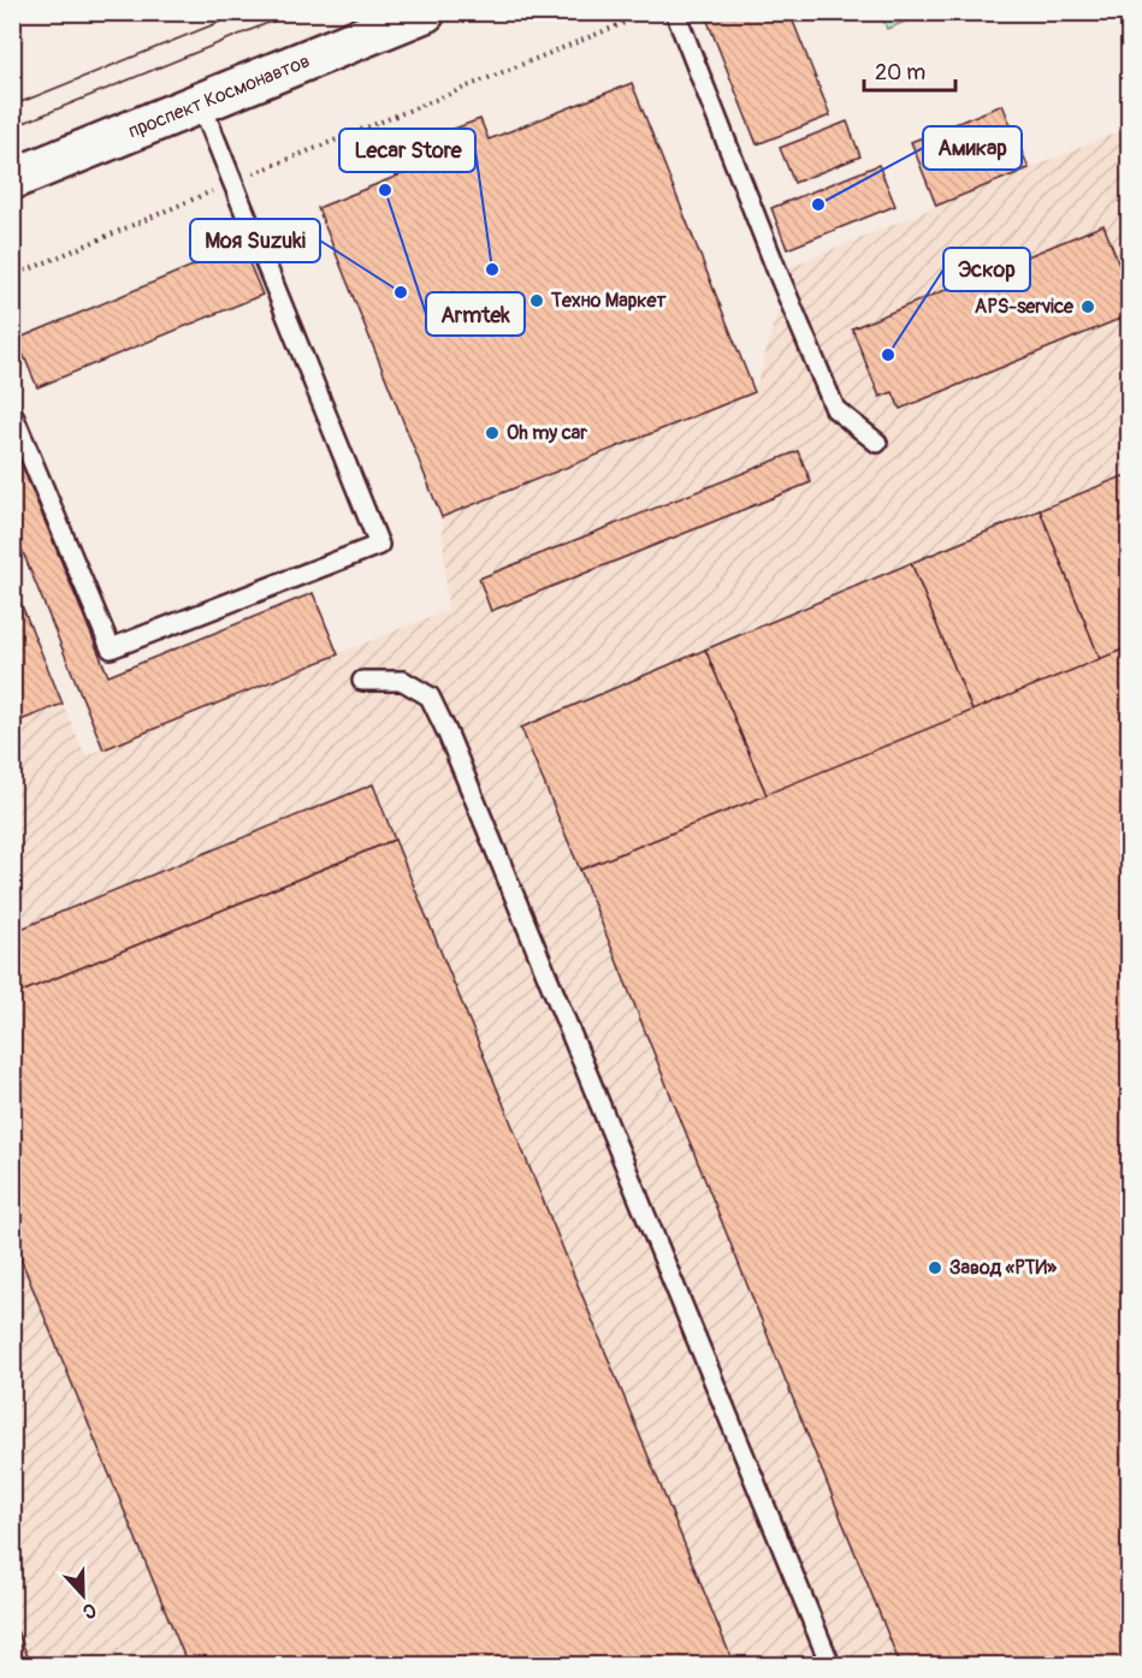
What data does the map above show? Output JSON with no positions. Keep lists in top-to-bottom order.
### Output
{
  "streets": {
    "main road": ["проспект Космонавтов"]
  },
  "places": [
    "Armtek",
    "Амикар",
    "Lecar Store",
    "Моя Suzuki",
    "Техно Маркет",
    "APS-service",
    "Эскор",
    "Oh my car",
    "Завод «РТИ»"
  ],
  "scale_bar": "20 m",
  "north": "bottom"
}
